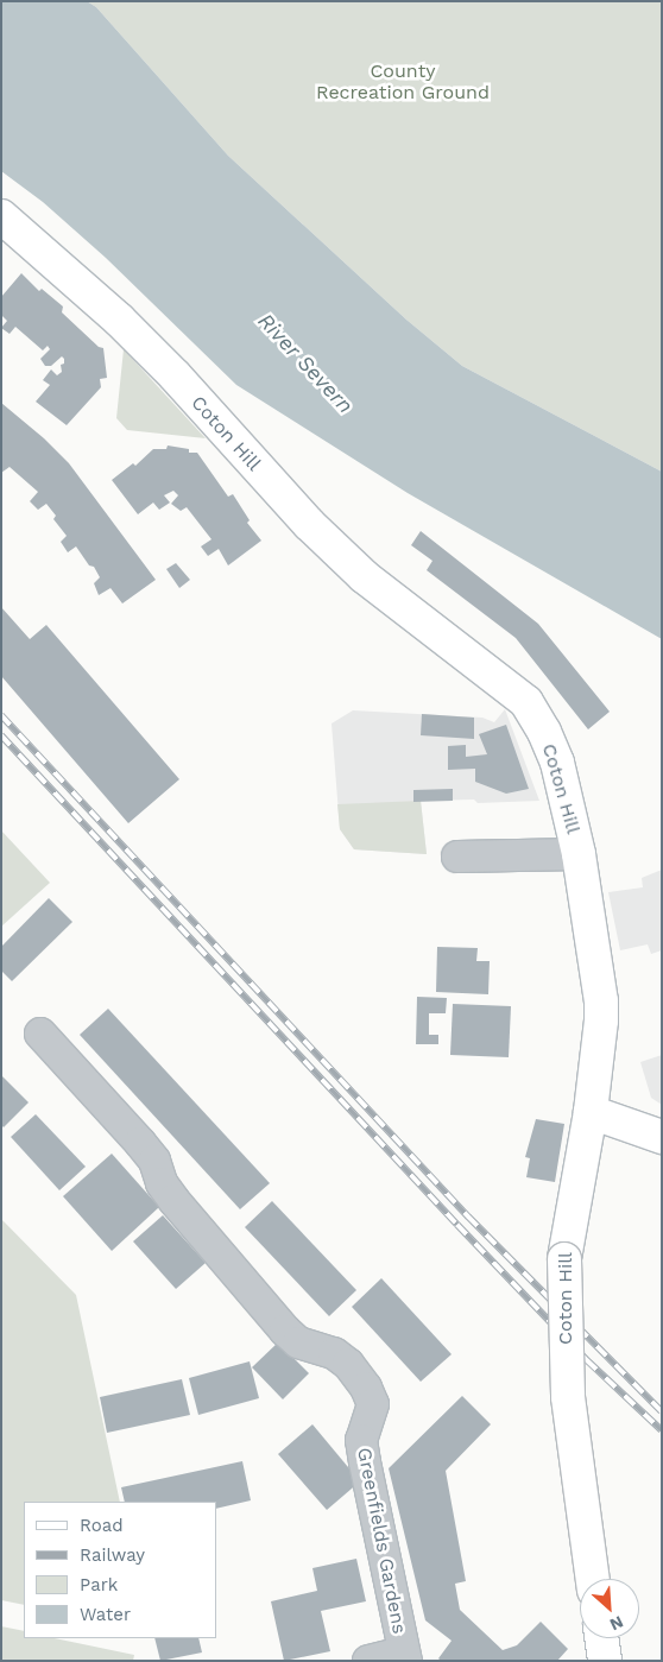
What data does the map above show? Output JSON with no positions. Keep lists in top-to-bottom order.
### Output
{
  "streets": {
    "main road": ["Coton Hill"],
    "street": ["Greenfields Gardens"]
  },
  "water": ["River Severn"],
  "parks": ["County Recreation Ground"],
  "legend": [
    "Road",
    "Railway",
    "Park",
    "Water"
  ],
  "north": "bottom right"
}
